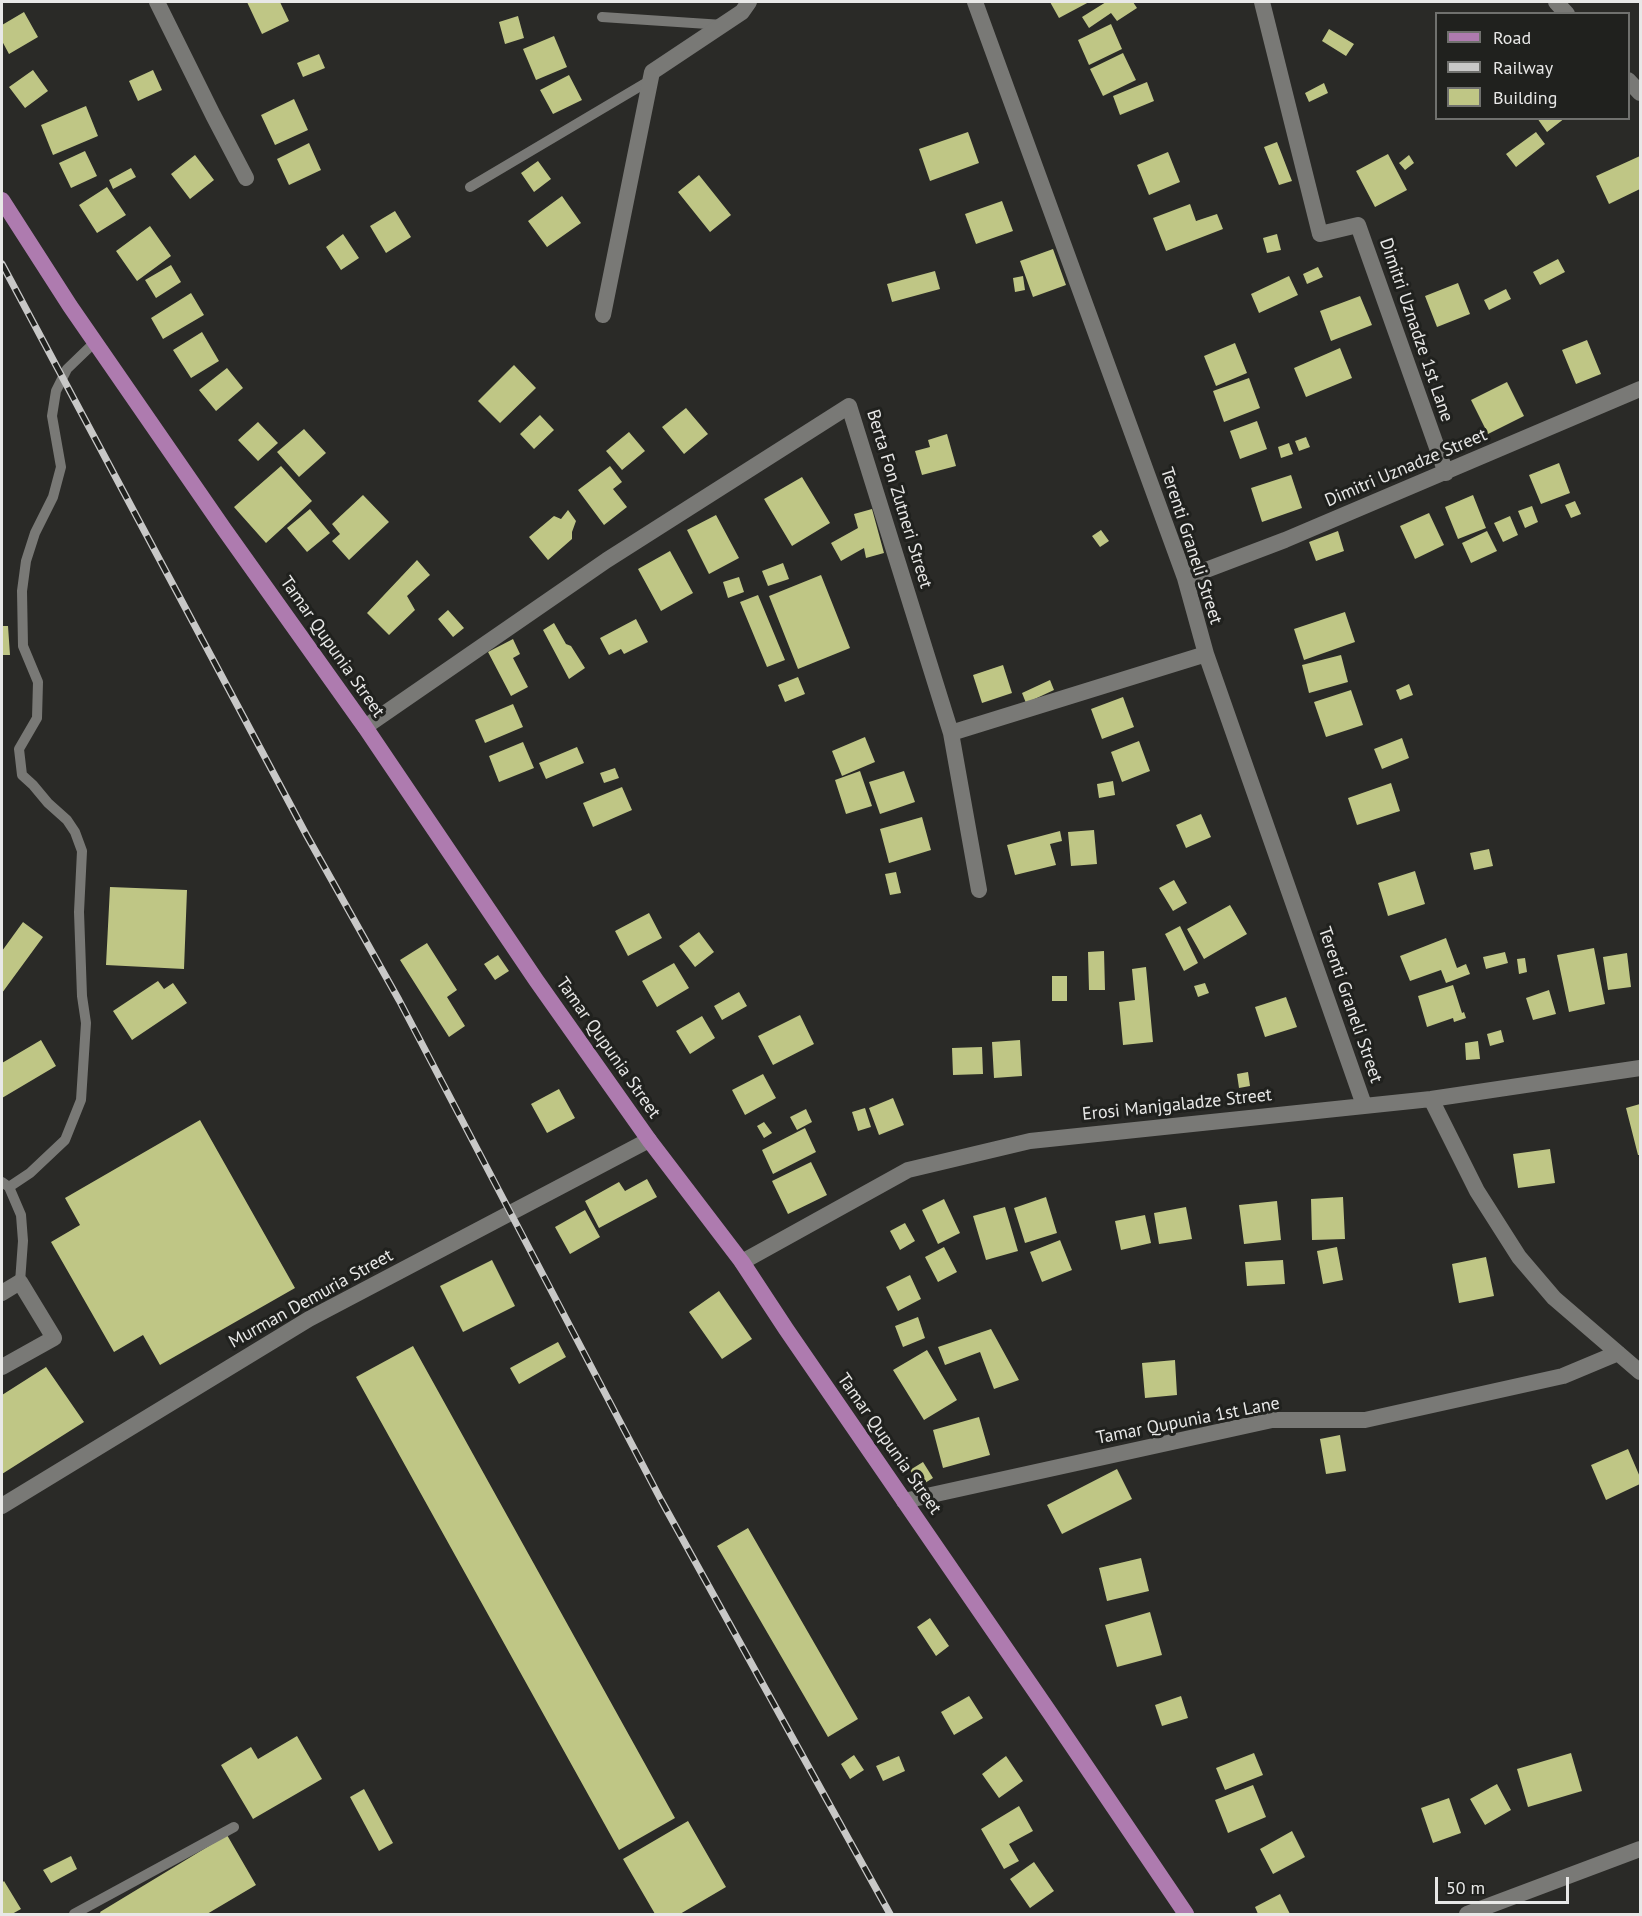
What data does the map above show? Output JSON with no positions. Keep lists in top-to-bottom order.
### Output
{
  "streets": {
    "main road": ["Tamar Qupunia Street"],
    "street": [
      "Dimitri Uznadze 1st Lane",
      "Dimitri Uznadze Street",
      "Berta Fon Zutneri Street",
      "Terenti Graneli Street",
      "Erosi Manjgaladze Street",
      "Murman Demuria Street",
      "Tamar Qupunia 1st Lane"
    ]
  },
  "crossings": [
    ["Dimitri Uznadze 1st Lane", "Dimitri Uznadze Street"],
    ["Dimitri Uznadze Street", "Terenti Graneli Street"],
    ["Berta Fon Zutneri Street", "Tamar Qupunia Street"],
    ["Terenti Graneli Street", "Erosi Manjgaladze Street"],
    ["Tamar Qupunia Street", "Erosi Manjgaladze Street"],
    ["Tamar Qupunia Street", "Murman Demuria Street"],
    ["Tamar Qupunia Street", "Tamar Qupunia 1st Lane"]
  ],
  "legend": ["Road", "Railway", "Building"],
  "scale_bar": "50 m"
}
